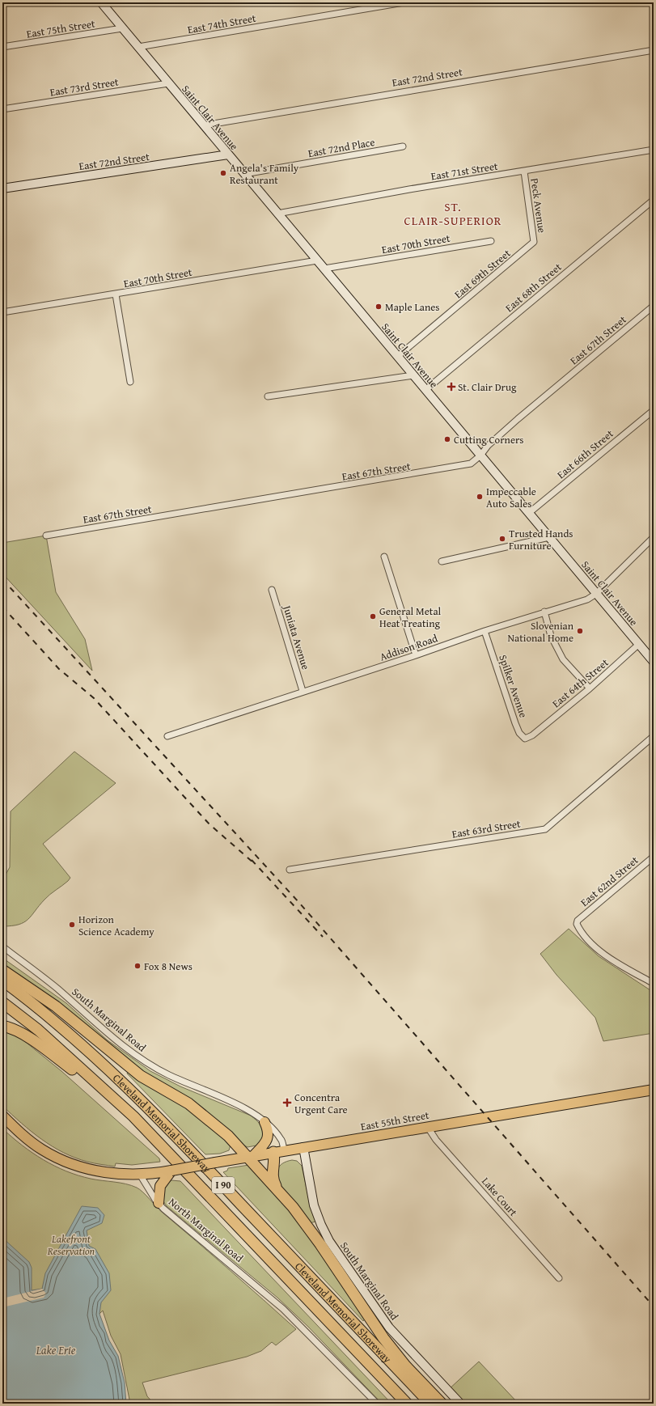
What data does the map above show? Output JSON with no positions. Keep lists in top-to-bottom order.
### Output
{
  "streets": {
    "highway": ["Cleveland Memorial Shoreway", "I 90"],
    "main road": [
      "East 72nd Street",
      "Saint Clair Avenue",
      "South Marginal Road",
      "East 55th Street"
    ],
    "street": [
      "East 74th Street",
      "East 75th Street",
      "East 73rd Street",
      "East 72nd Place",
      "East 71st Street",
      "Peck Avenue",
      "East 70th Street",
      "East 69th Street",
      "East 68th Street",
      "East 67th Street",
      "East 66th Street",
      "Juniata Avenue",
      "Addison Road",
      "East 64th Street",
      "Spilker Avenue",
      "East 63rd Street",
      "East 62nd Street",
      "Lake Court",
      "North Marginal Road"
    ]
  },
  "crossings": [
    ["East 74th Street", "Saint Clair Avenue"],
    ["East 75th Street", "Saint Clair Avenue"],
    ["East 72nd Street", "Saint Clair Avenue"],
    ["East 73rd Street", "Saint Clair Avenue"],
    ["Saint Clair Avenue", "East 72nd Place"],
    ["Saint Clair Avenue", "East 71st Street"],
    ["Saint Clair Avenue", "East 70th Street"],
    ["Saint Clair Avenue", "East 69th Street"],
    ["Saint Clair Avenue", "East 68th Street"],
    ["Saint Clair Avenue", "East 67th Street"],
    ["Saint Clair Avenue", "East 66th Street"],
    ["Saint Clair Avenue", "Addison Road"],
    ["Saint Clair Avenue", "East 64th Street"],
    ["East 71st Street", "Peck Avenue"],
    ["Peck Avenue", "East 69th Street"],
    ["Juniata Avenue", "Addison Road"],
    ["Addison Road", "Spilker Avenue"],
    ["East 64th Street", "Spilker Avenue"],
    ["South Marginal Road", "East 55th Street"],
    ["East 55th Street", "Lake Court"],
    ["East 55th Street", "North Marginal Road"]
  ],
  "districts": ["ST. CLAIR-SUPERIOR"],
  "water": ["Lake Erie"],
  "parks": ["Lakefront Reservation"],
  "places": {
    "other": [
      "Angela's Family Restaurant",
      "Maple Lanes",
      "Cutting Corners",
      "Impeccable Auto Sales",
      "Trusted Hands Furniture",
      "General Metal Heat Treating",
      "Slovenian National Home",
      "Horizon Science Academy",
      "Fox 8 News"
    ],
    "health": ["St. Clair Drug", "Concentra Urgent Care"]
  }
}
